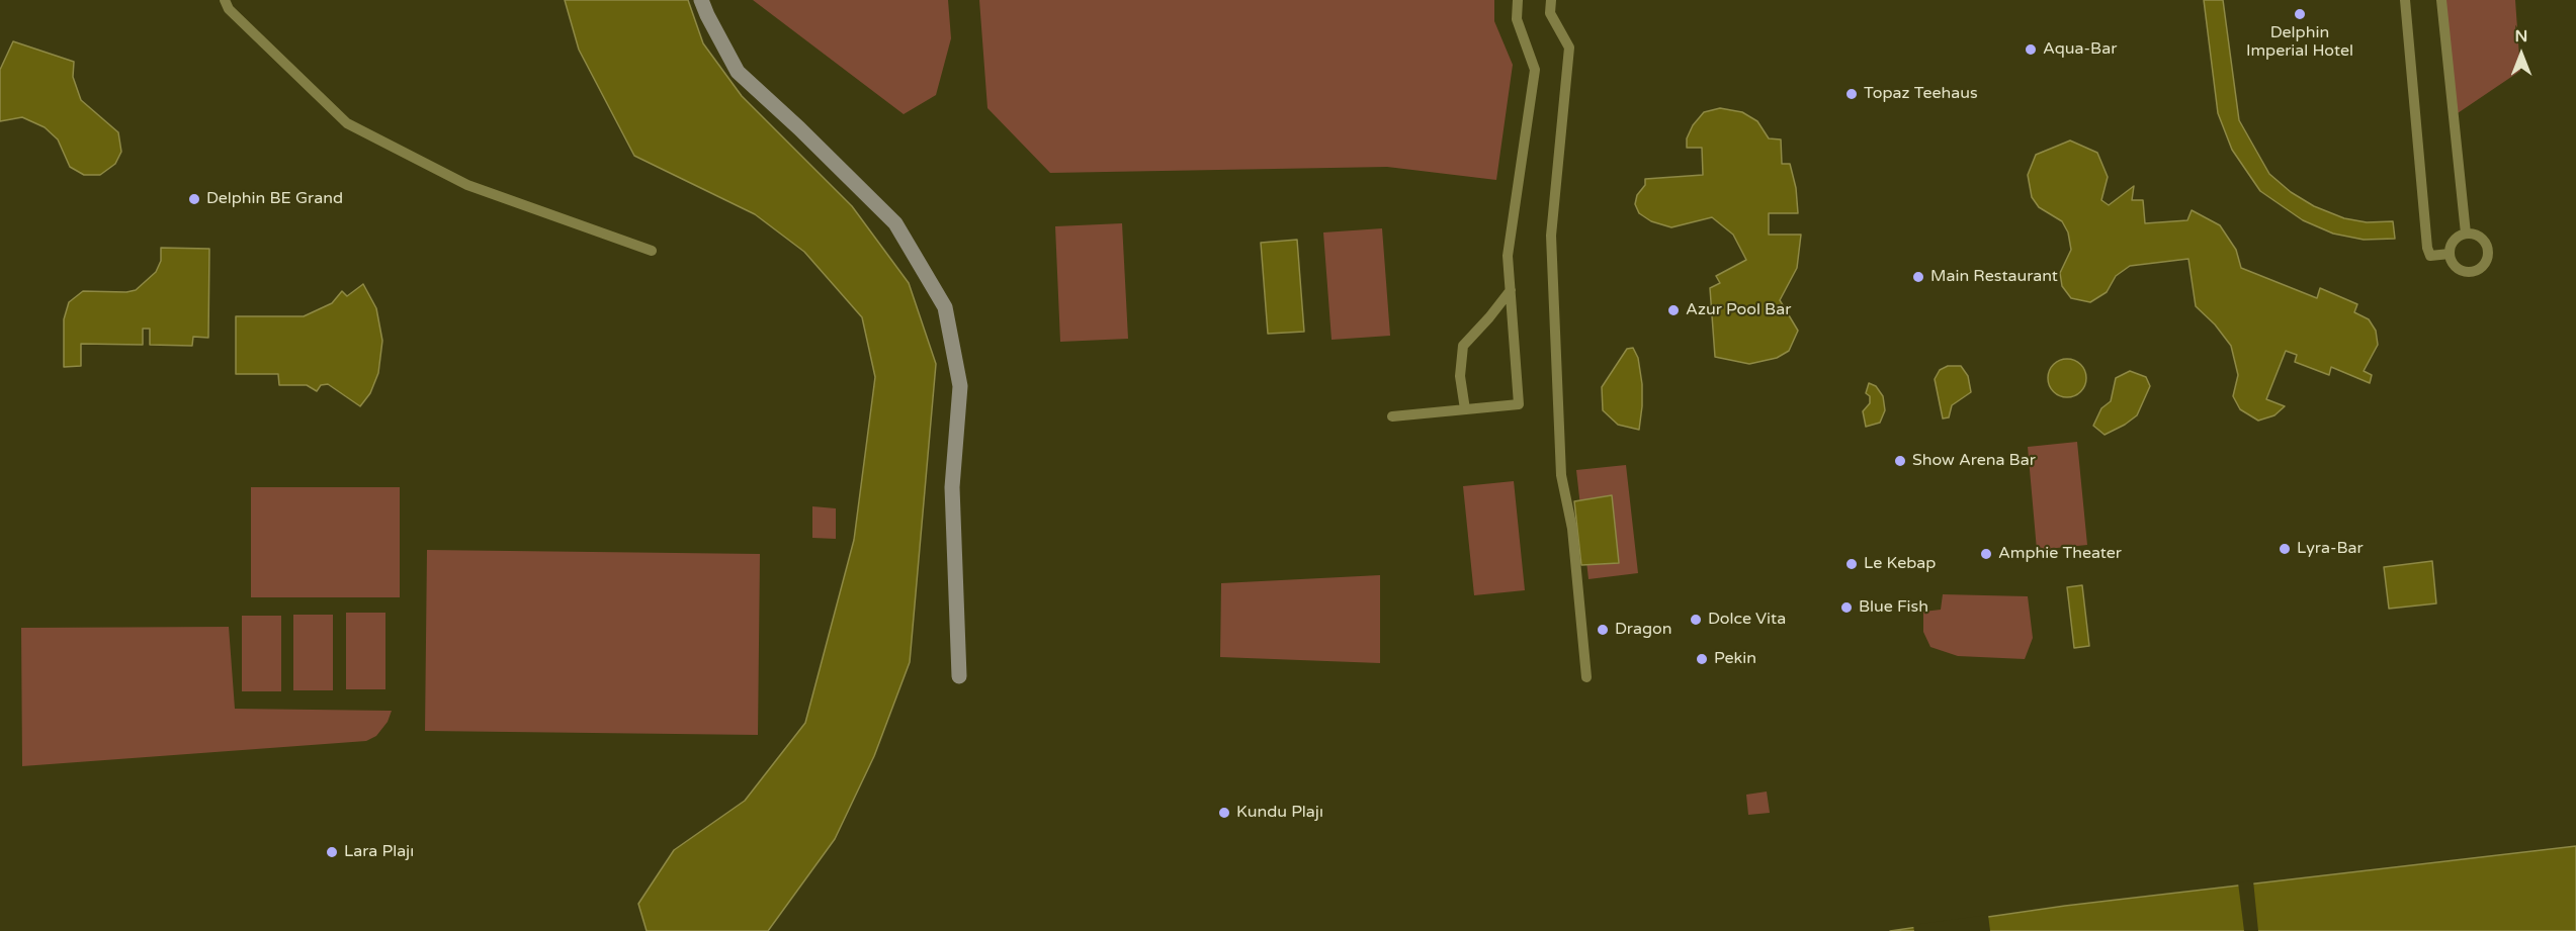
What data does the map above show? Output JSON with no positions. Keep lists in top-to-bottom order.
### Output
{
  "places": [
    "Delphin Imperial Hotel",
    "Aqua-Bar",
    "Topaz Teehaus",
    "Delphin BE Grand",
    "Main Restaurant",
    "Azur Pool Bar",
    "Show Arena Bar",
    "Lyra-Bar",
    "Amphie Theater",
    "Le Kebap",
    "Blue Fish",
    "Dolce Vita",
    "Dragon",
    "Pekin",
    "Kundu Plajı",
    "Lara Plajı"
  ],
  "north": "top"
}
